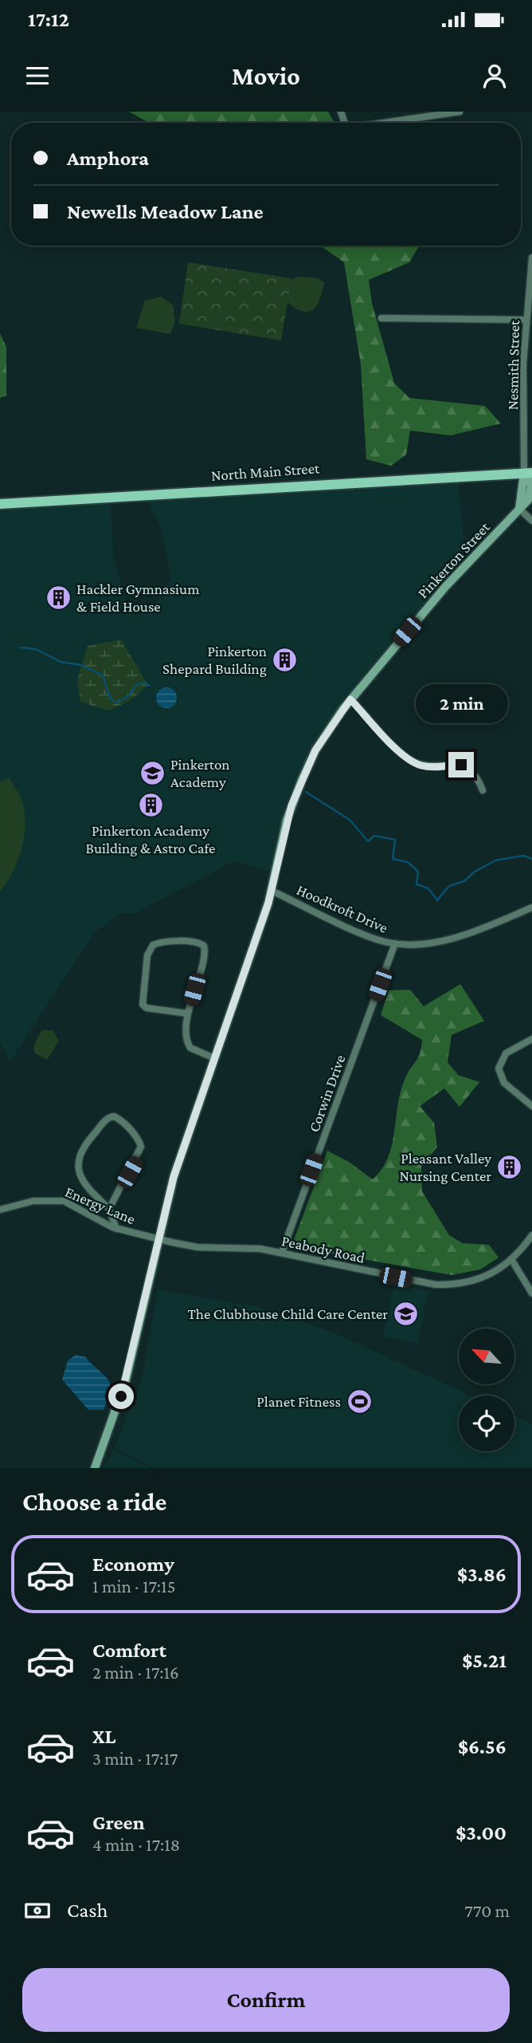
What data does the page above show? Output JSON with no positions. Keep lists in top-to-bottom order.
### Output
{
  "streets": {
    "main road": ["North Main Street"],
    "street": [
      "Nesmith Street",
      "Pinkerton Street",
      "Hoodkroft Drive",
      "Corwin Drive",
      "Energy Lane",
      "Peabody Road"
    ]
  },
  "crossings": [
    ["Nesmith Street", "North Main Street"],
    ["Nesmith Street", "Pinkerton Street"],
    ["North Main Street", "Pinkerton Street"],
    ["Pinkerton Street", "Hoodkroft Drive"],
    ["Pinkerton Street", "Energy Lane"],
    ["Pinkerton Street", "Peabody Road"],
    ["Hoodkroft Drive", "Corwin Drive"],
    ["Corwin Drive", "Peabody Road"],
    ["Energy Lane", "Peabody Road"]
  ],
  "places": {
    "building": [
      "Hackler Gymnasium & Field House",
      "Pinkerton Shepard Building",
      "Pinkerton Academy Building & Astro Cafe",
      "Pleasant Valley Nursing Center"
    ],
    "school or university": ["Pinkerton Academy", "The Clubhouse Child Care Center"],
    "sports": ["Planet Fitness"]
  },
  "north": "top left",
  "page": {
    "status": "17:12",
    "header": "Movio",
    "banner": ["Amphora", "Newells Meadow Lane"],
    "bubble": "2 min",
    "heading": "Choose a ride",
    "list": [
      {
        "name": "Economy",
        "note": "1 min · 17:15",
        "value": "$3.86"
      },
      {
        "name": "Comfort",
        "note": "2 min · 17:16",
        "value": "$5.21"
      },
      {
        "name": "XL",
        "note": "3 min · 17:17",
        "value": "$6.56"
      },
      {
        "name": "Green",
        "note": "4 min · 17:18",
        "value": "$3.00"
      }
    ],
    "pay": ["Cash", "770 m"],
    "buttons": "Confirm"
  }
}
